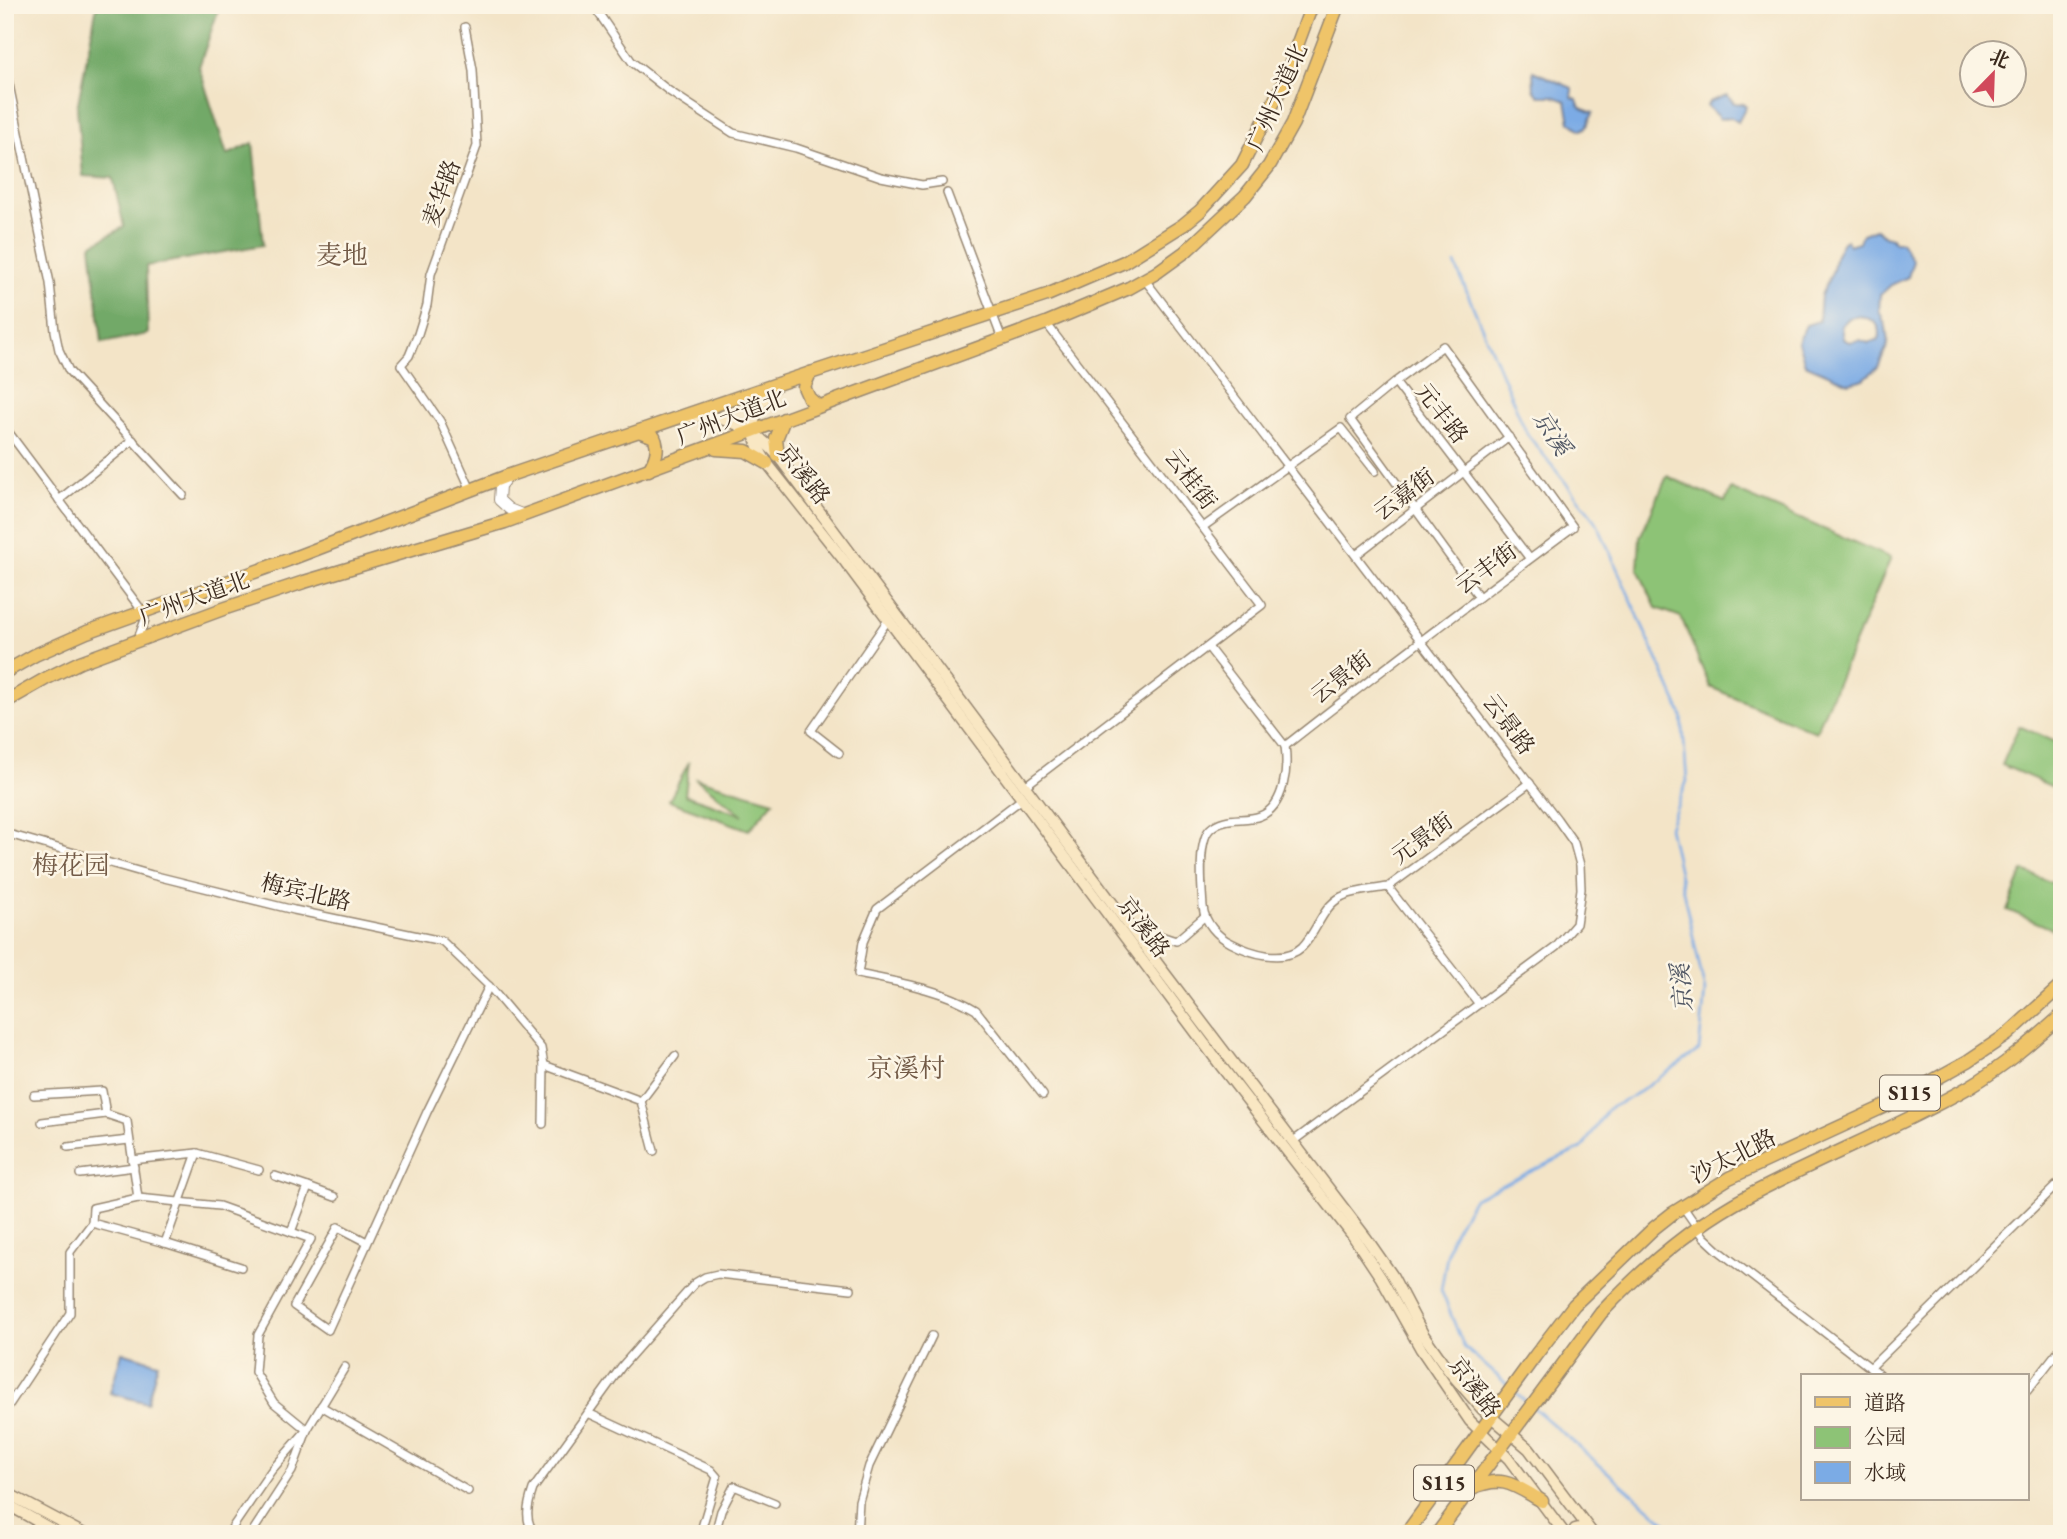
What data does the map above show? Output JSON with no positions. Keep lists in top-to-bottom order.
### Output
{
  "streets": {
    "main road": [
      "广州大道北",
      "京溪路",
      "S115",
      "沙太北路"
    ],
    "street": [
      "麦华路",
      "元丰路",
      "云桂街",
      "云嘉街",
      "云丰街",
      "云景街",
      "云景路",
      "元景街",
      "梅宾北路"
    ]
  },
  "crossings": [
    ["广州大道北", "麦华路"],
    ["广州大道北", "京溪路"],
    ["广州大道北", "云桂街"],
    ["广州大道北", "云景路"],
    ["元丰路", "云嘉街"],
    ["元丰路", "云丰街"],
    ["京溪路", "云桂街"],
    ["京溪路", "云景路"],
    ["京溪路", "S115"],
    ["京溪路", "沙太北路"],
    ["云嘉街", "云景路"],
    ["云丰街", "云景街"],
    ["云丰街", "云景路"],
    ["云景街", "云景路"],
    ["云景路", "元景街"],
    ["S115", "沙太北路"]
  ],
  "districts": ["麦地", "梅花园", "京溪村"],
  "water": ["京溪"],
  "legend": ["道路", "公园", "水域"],
  "north": "top right"
}
